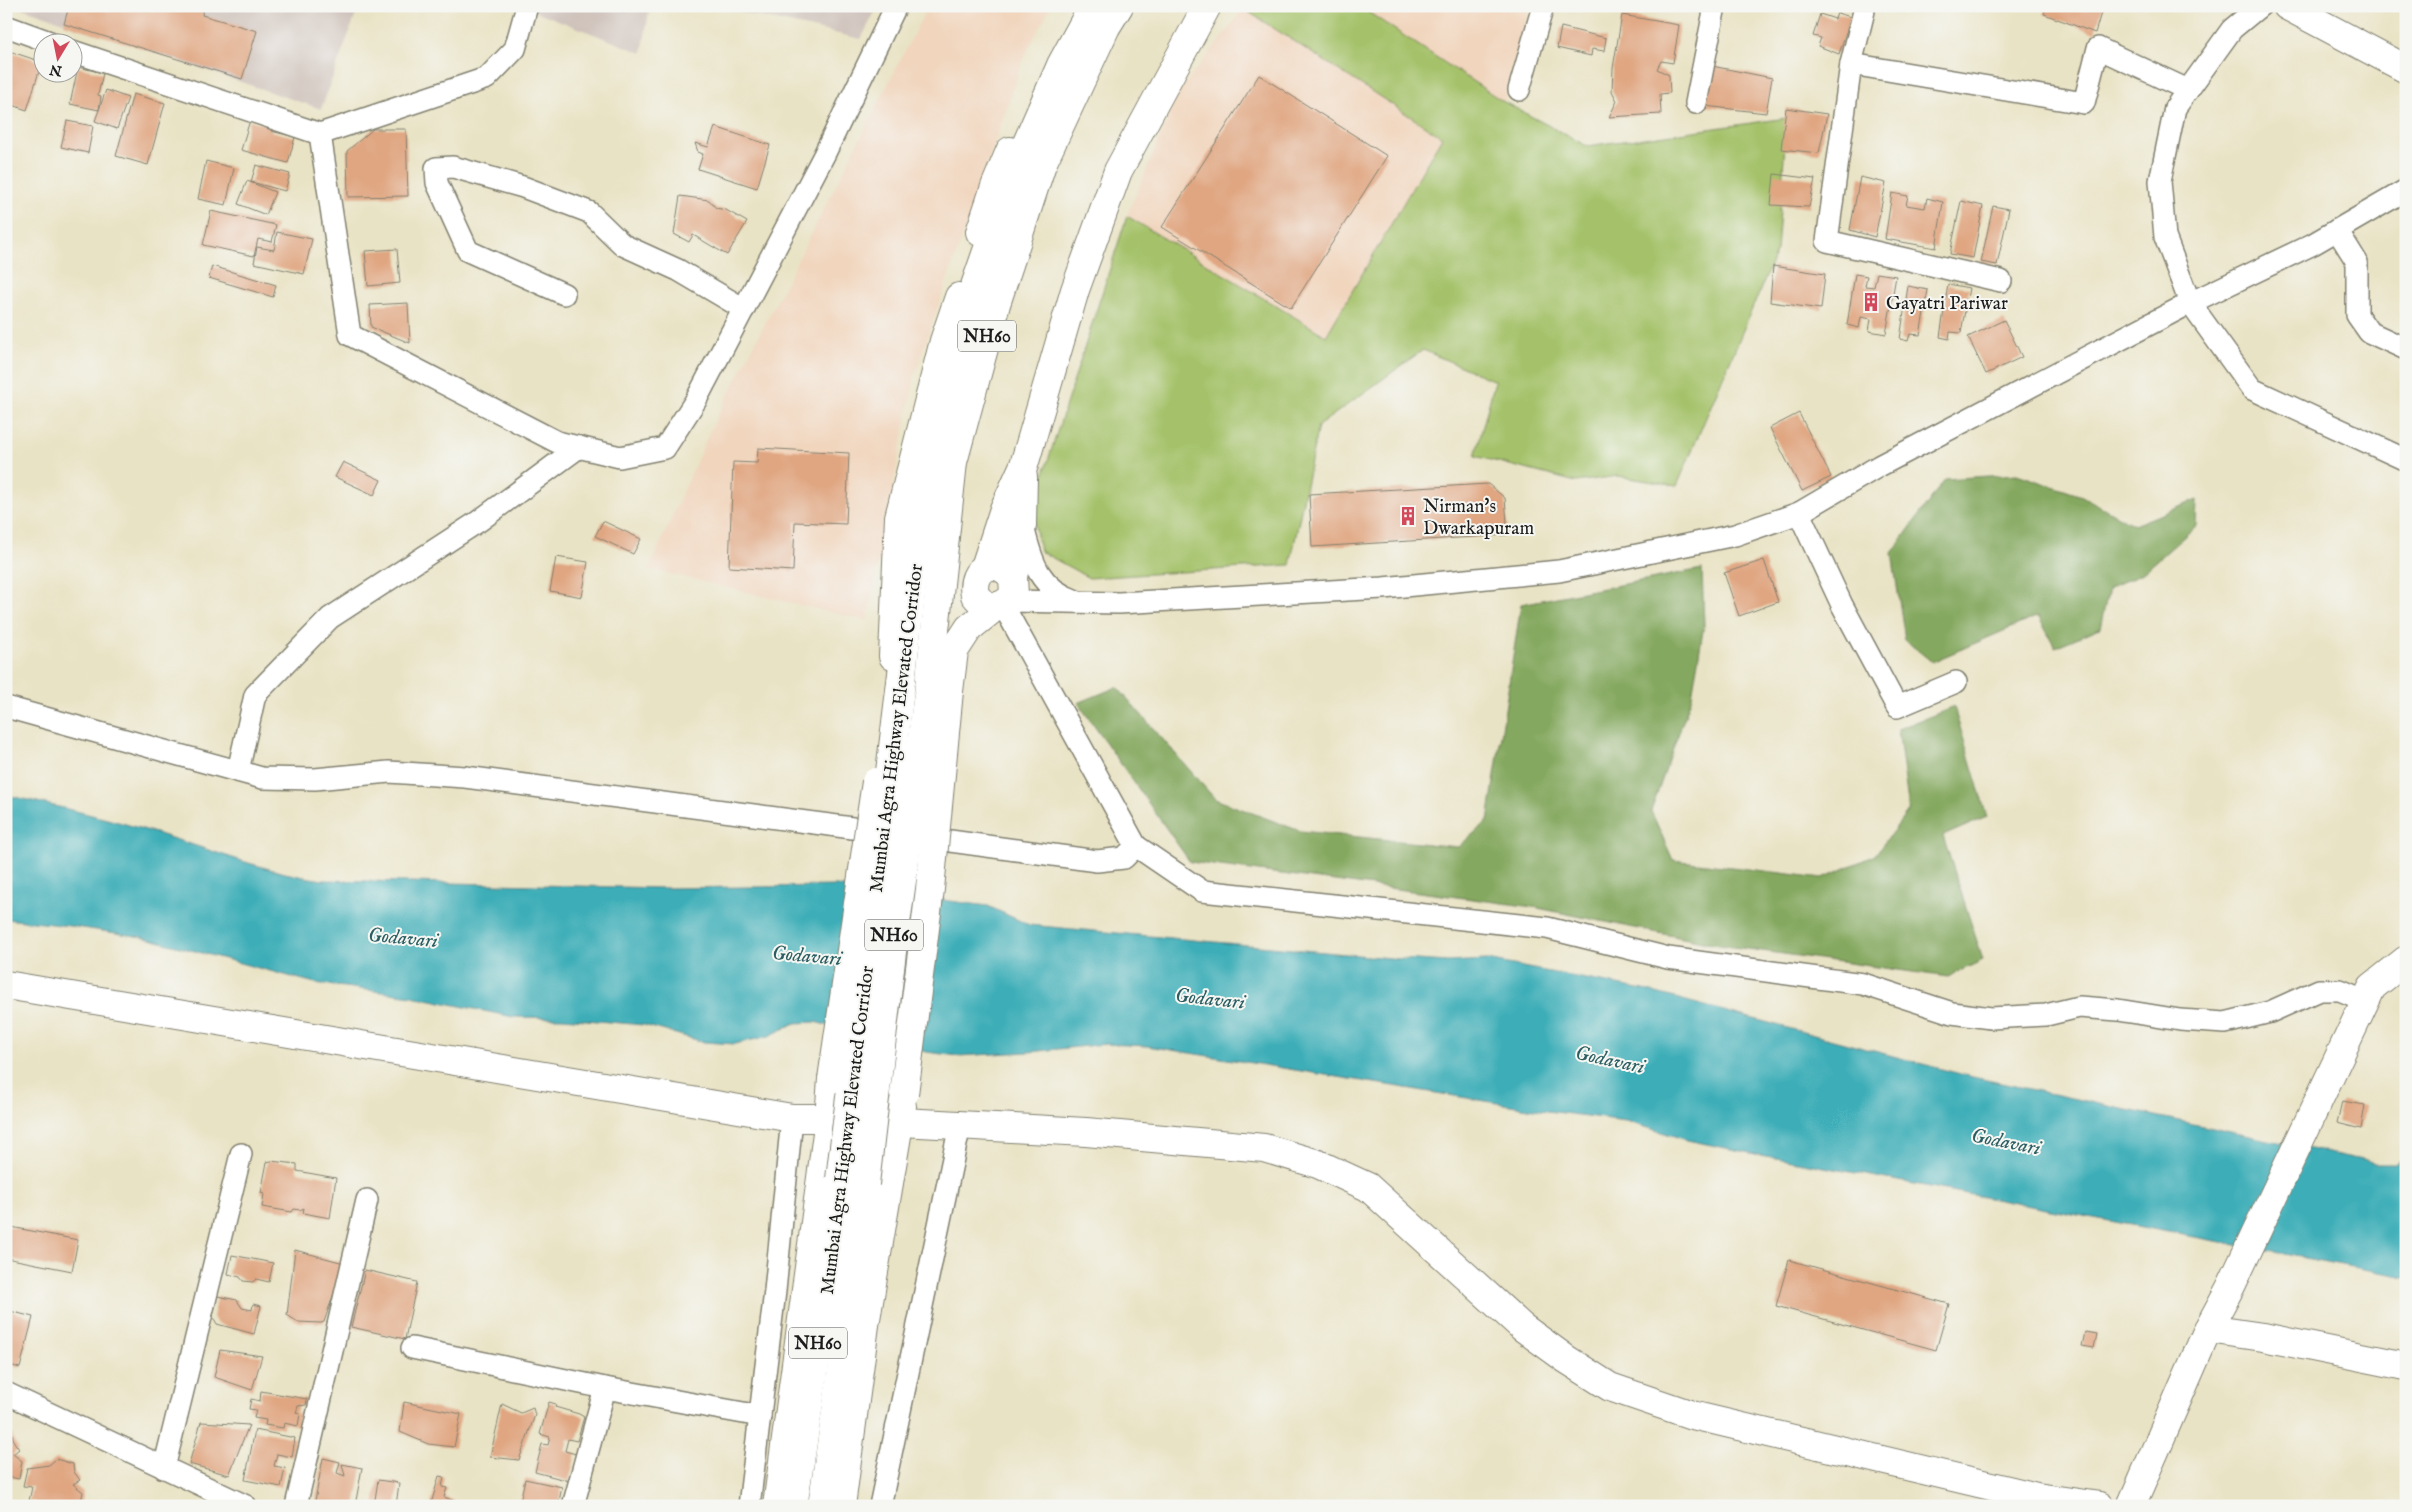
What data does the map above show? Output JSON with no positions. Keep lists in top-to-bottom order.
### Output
{
  "streets": {
    "main road": ["NH60", "Mumbai Agra Highway Elevated Corridor"]
  },
  "water": ["Godavari"],
  "places": {
    "building": ["Gayatri Pariwar", "Nirman's Dwarkapuram"]
  },
  "north": "bottom"
}
